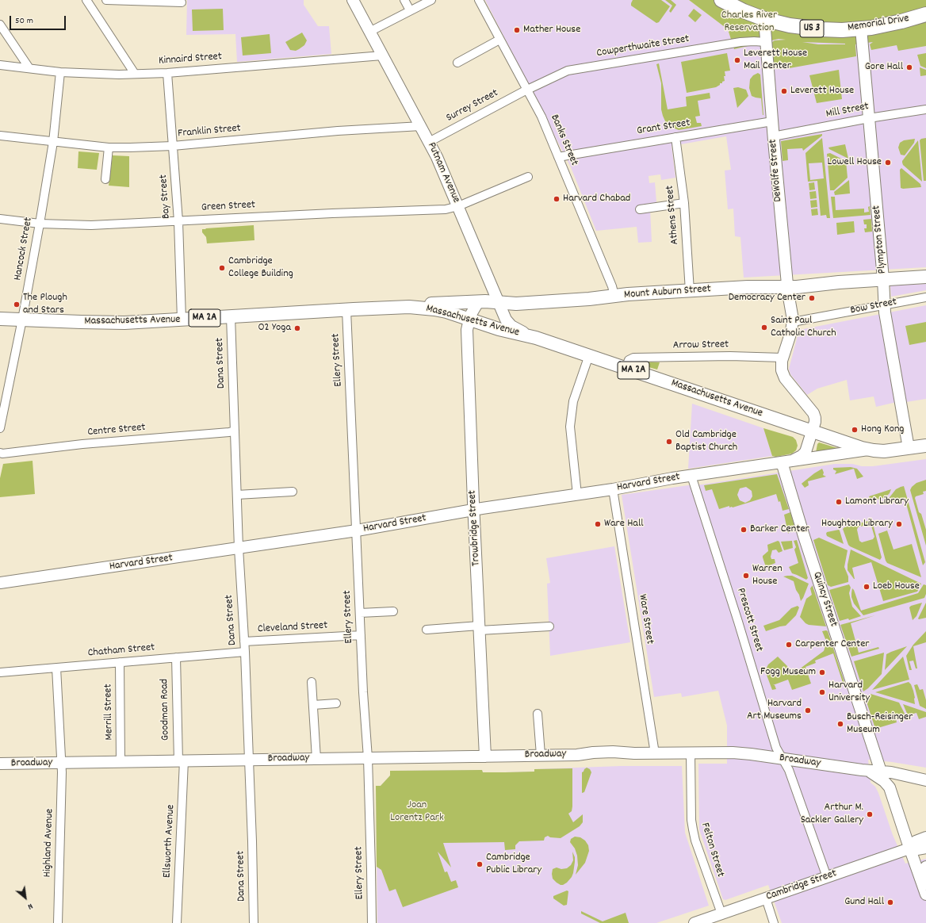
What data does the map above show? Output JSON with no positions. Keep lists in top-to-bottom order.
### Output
{
  "streets": {
    "highway": ["Memorial Drive", "US 3"],
    "main road": [
      "DeWolfe Street",
      "Putnam Avenue",
      "Plympton Street",
      "Mount Auburn Street",
      "MA 2A",
      "Massachusetts Avenue",
      "Harvard Street",
      "Trowbridge Street",
      "Quincy Street",
      "Broadway",
      "Cambridge Street"
    ],
    "street": [
      "Cowperthwaite Street",
      "Kinnaird Street",
      "Surrey Street",
      "Mill Street",
      "Grant Street",
      "Franklin Street",
      "Banks Street",
      "Bay Street",
      "Green Street",
      "Athens Street",
      "Hancock Street",
      "Bow Street",
      "Arrow Street",
      "Ellery Street",
      "Dana Street",
      "Centre Street",
      "Ware Street",
      "Prescott Street",
      "Cleveland Street",
      "Chatham Street",
      "Goodman Road",
      "Merrill Street",
      "Ellsworth Avenue",
      "Highland Avenue",
      "Felton Street"
    ]
  },
  "crossings": [
    ["Memorial Drive", "DeWolfe Street"],
    ["Memorial Drive", "Plympton Street"],
    ["Cowperthwaite Street", "Surrey Street"],
    ["Cowperthwaite Street", "Banks Street"],
    ["Cowperthwaite Street", "DeWolfe Street"],
    ["Kinnaird Street", "Putnam Avenue"],
    ["Kinnaird Street", "Bay Street"],
    ["Kinnaird Street", "Hancock Street"],
    ["Surrey Street", "Banks Street"],
    ["Surrey Street", "Putnam Avenue"],
    ["Mill Street", "DeWolfe Street"],
    ["Mill Street", "Plympton Street"],
    ["Grant Street", "Banks Street"],
    ["Grant Street", "DeWolfe Street"],
    ["Grant Street", "Athens Street"],
    ["Franklin Street", "Putnam Avenue"],
    ["Franklin Street", "Bay Street"],
    ["Franklin Street", "Hancock Street"],
    ["Banks Street", "Mount Auburn Street"],
    ["DeWolfe Street", "Mount Auburn Street"],
    ["DeWolfe Street", "Bow Street"],
    ["Putnam Avenue", "Green Street"],
    ["Putnam Avenue", "Mount Auburn Street"],
    ["Putnam Avenue", "Massachusetts Avenue"],
    ["Bay Street", "Green Street"],
    ["Bay Street", "Massachusetts Avenue"],
    ["Green Street", "Hancock Street"],
    ["Athens Street", "Mount Auburn Street"],
    ["Plympton Street", "Mount Auburn Street"],
    ["Plympton Street", "Bow Street"],
    ["Plympton Street", "Massachusetts Avenue"],
    ["Hancock Street", "Massachusetts Avenue"],
    ["Mount Auburn Street", "Massachusetts Avenue"],
    ["Mount Auburn Street", "Trowbridge Street"],
    ["Massachusetts Avenue", "Arrow Street"],
    ["Massachusetts Avenue", "Ellery Street"],
    ["Massachusetts Avenue", "Dana Street"],
    ["Massachusetts Avenue", "Harvard Street"],
    ["Massachusetts Avenue", "Trowbridge Street"],
    ["Ellery Street", "Harvard Street"],
    ["Ellery Street", "Cleveland Street"],
    ["Ellery Street", "Broadway"],
    ["Dana Street", "Centre Street"],
    ["Dana Street", "Harvard Street"],
    ["Dana Street", "Cleveland Street"],
    ["Dana Street", "Chatham Street"],
    ["Dana Street", "Broadway"],
    ["Harvard Street", "Trowbridge Street"],
    ["Harvard Street", "Quincy Street"],
    ["Harvard Street", "Ware Street"],
    ["Harvard Street", "Prescott Street"],
    ["Trowbridge Street", "Broadway"],
    ["Quincy Street", "Broadway"],
    ["Ware Street", "Broadway"],
    ["Prescott Street", "Broadway"],
    ["Prescott Street", "Cambridge Street"],
    ["Chatham Street", "Goodman Road"],
    ["Chatham Street", "Merrill Street"],
    ["Chatham Street", "Highland Avenue"],
    ["Goodman Road", "Broadway"],
    ["Goodman Road", "Ellsworth Avenue"],
    ["Merrill Street", "Broadway"],
    ["Broadway", "Ellsworth Avenue"],
    ["Broadway", "Highland Avenue"],
    ["Broadway", "Felton Street"],
    ["Felton Street", "Cambridge Street"]
  ],
  "parks": ["Charles River Reservation", "Joan Lorentz Park"],
  "places": [
    "Mather House",
    "Leverett House Mail Center",
    "Gore Hall",
    "Leverett House",
    "Lowell House",
    "Harvard Chabad",
    "Cambridge College Building",
    "Democracy Center",
    "The Plough and Stars",
    "Saint Paul Catholic Church",
    "O2 Yoga",
    "Hong Kong",
    "Old Cambridge Baptist Church",
    "Lamont Library",
    "Ware Hall",
    "Houghton Library",
    "Barker Center",
    "Warren House",
    "Loeb House",
    "Carpenter Center",
    "Fogg Museum",
    "Harvard University",
    "Harvard Art Museums",
    "Busch-Reisinger Museum",
    "Arthur M. Sackler Gallery",
    "Cambridge Public Library",
    "Gund Hall"
  ],
  "scale_bar": "50 m",
  "north": "bottom right"
}
